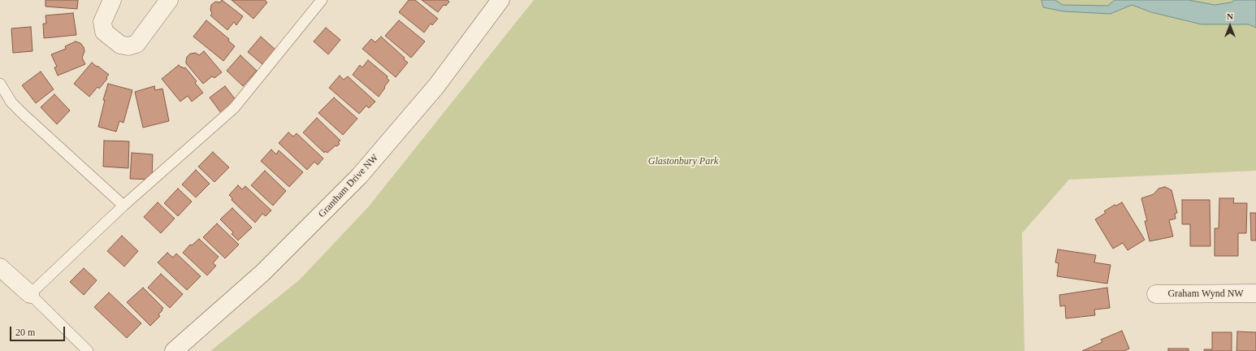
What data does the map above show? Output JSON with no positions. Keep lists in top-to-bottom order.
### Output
{
  "streets": {
    "street": ["Grantham Drive NW", "Graham Wynd NW"]
  },
  "parks": ["Glastonbury Park"],
  "scale_bar": "20 m",
  "north": "top"
}
